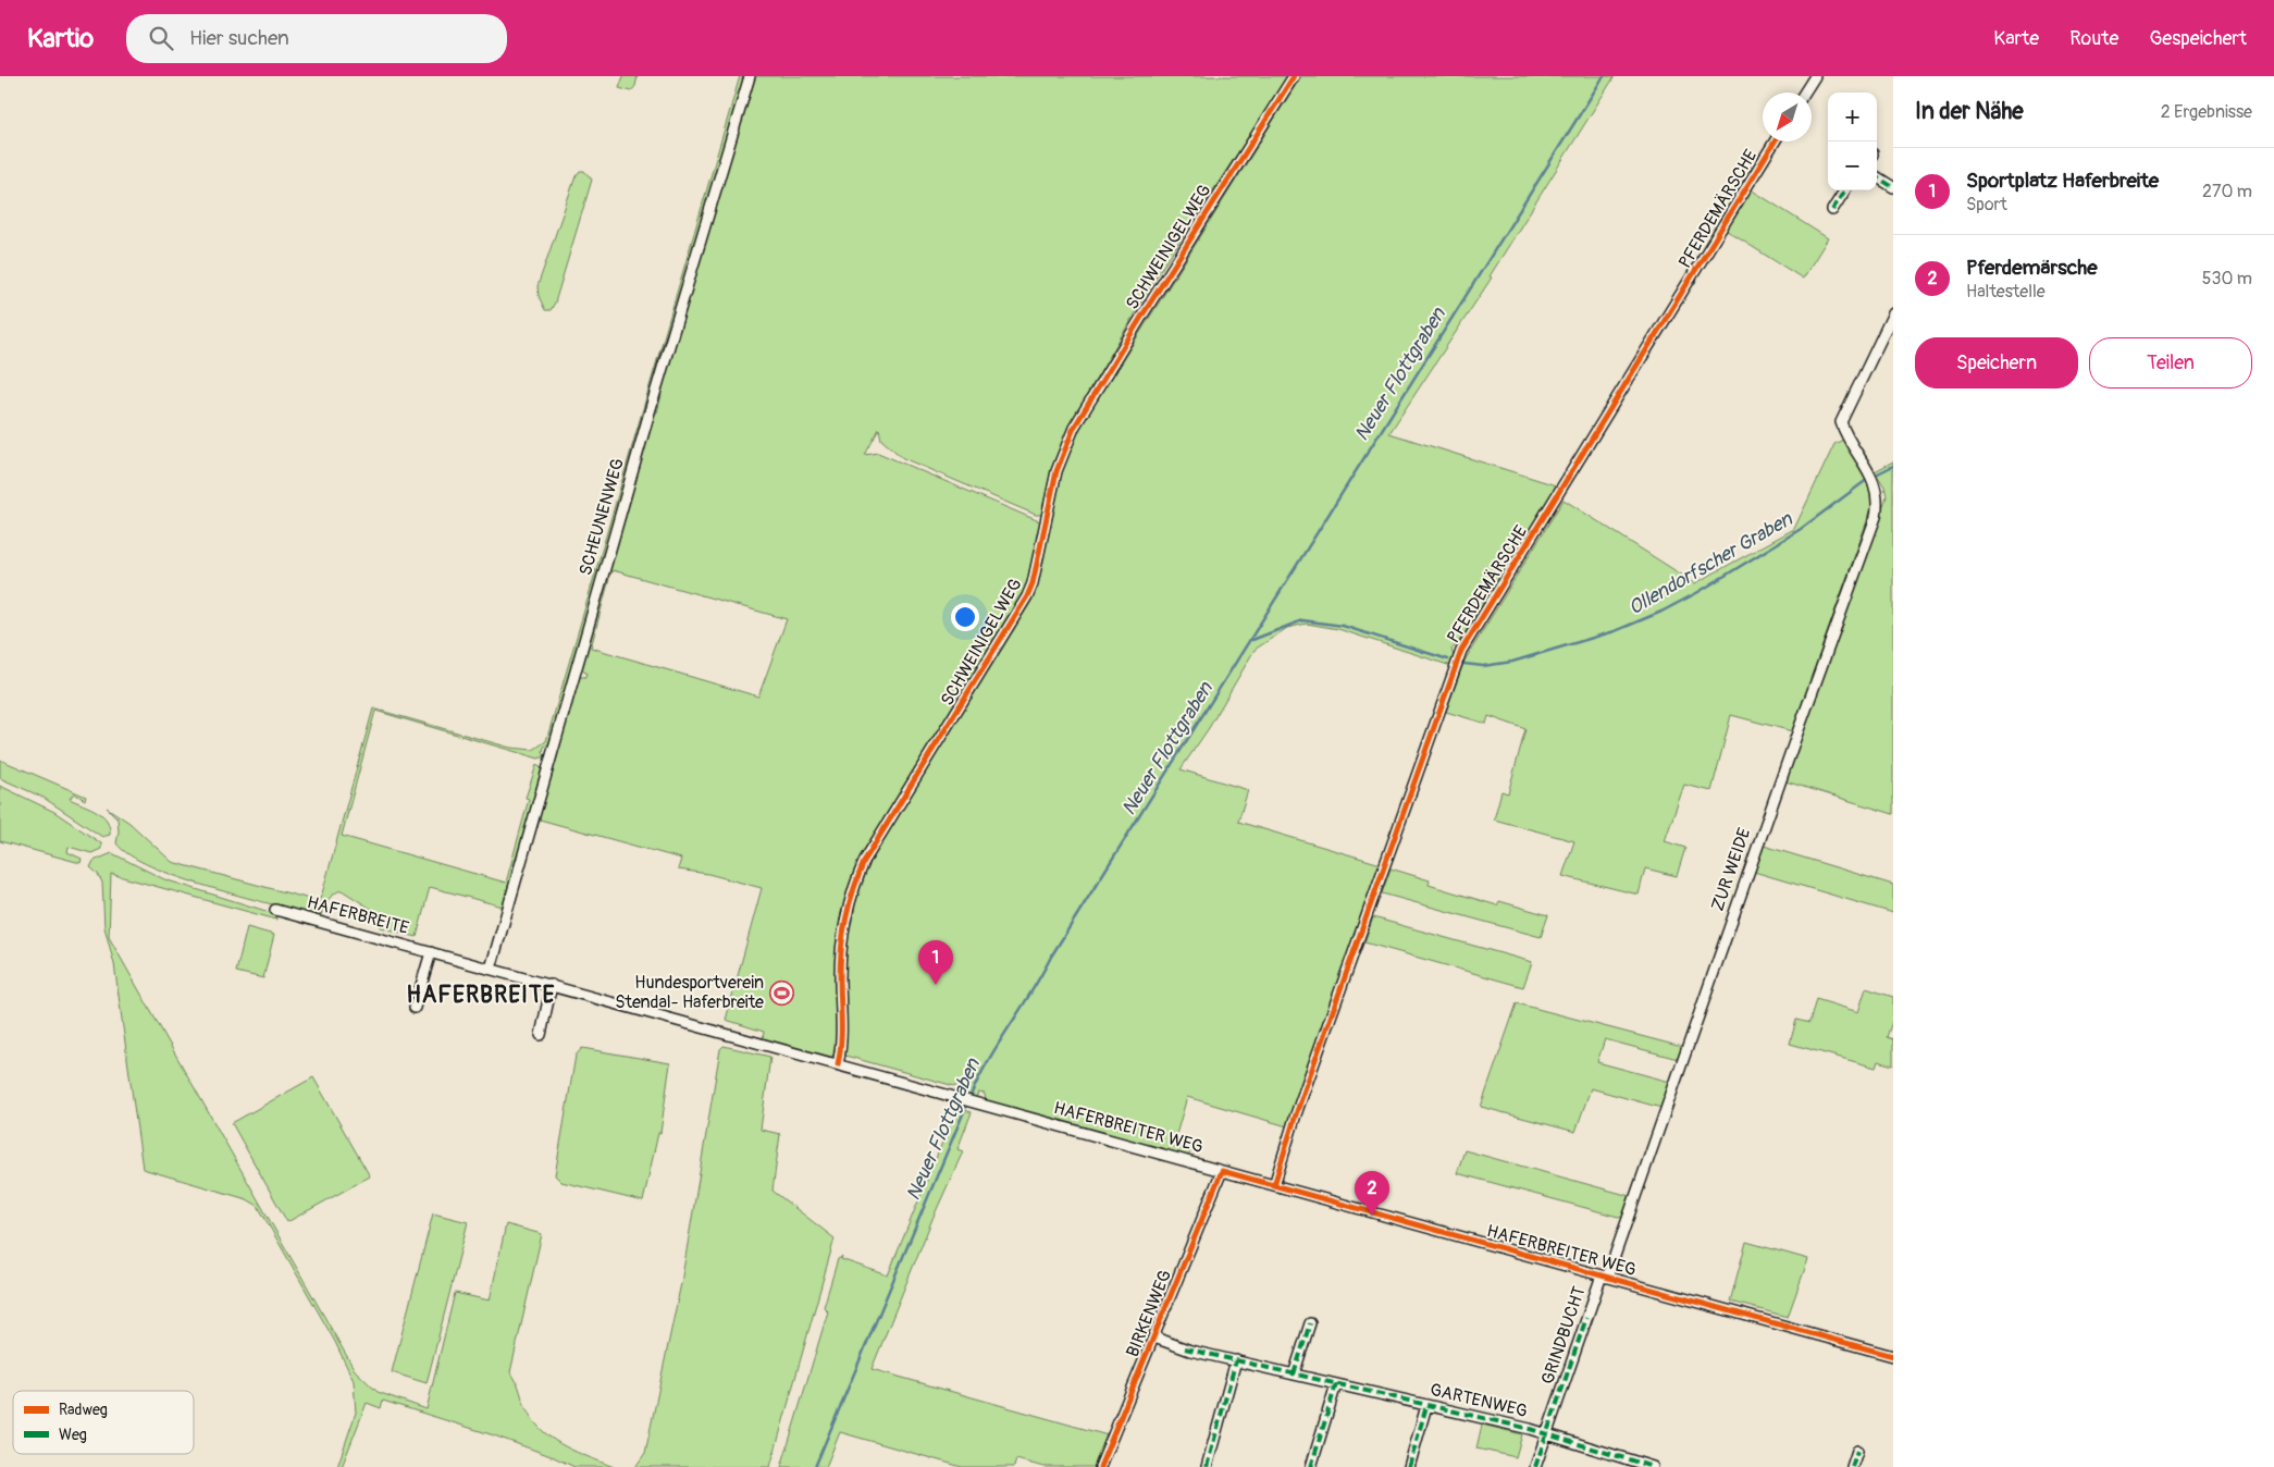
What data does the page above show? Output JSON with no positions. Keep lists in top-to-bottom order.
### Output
{
  "streets": {
    "street": [
      "PFERDEMÄRSCHE",
      "SCHWEINIGELWEG",
      "SCHEUNENWEG",
      "ZUR WEIDE",
      "HAFERBREITE",
      "HAFERBREITER WEG",
      "BIRKENWEG",
      "GRINDBUCHT",
      "GARTENWEG"
    ]
  },
  "crossings": [
    ["PFERDEMÄRSCHE", "HAFERBREITER WEG"],
    ["SCHWEINIGELWEG", "HAFERBREITE"],
    ["SCHEUNENWEG", "HAFERBREITE"],
    ["ZUR WEIDE", "HAFERBREITER WEG"],
    ["ZUR WEIDE", "GRINDBUCHT"],
    ["HAFERBREITE", "HAFERBREITER WEG"],
    ["HAFERBREITER WEG", "BIRKENWEG"],
    ["HAFERBREITER WEG", "GRINDBUCHT"],
    ["BIRKENWEG", "GARTENWEG"],
    ["GRINDBUCHT", "GARTENWEG"]
  ],
  "districts": ["HAFERBREITE"],
  "water": ["Neuer Flottgraben", "Ollendorfscher Graben"],
  "places": {
    "sports": ["Hundesportverein Stendal- Haferbreite"]
  },
  "legend": ["Radweg", "Weg"],
  "north": "bottom left",
  "page": {
    "header": "Kartio",
    "search": "Hier suchen",
    "nav": ["Karte", "Route", "Gespeichert"],
    "heading": ["In der Nähe", "2 Ergebnisse"],
    "map_buttons": ["+", "−"],
    "list": [
      {
        "mark": "1",
        "name": "Sportplatz Haferbreite",
        "note": "Sport",
        "value": "270 m"
      },
      {
        "mark": "2",
        "name": "Pferdemärsche",
        "note": "Haltestelle",
        "value": "530 m"
      }
    ],
    "buttons": ["Speichern", "Teilen"],
    "pins": ["1", "2"]
  }
}
